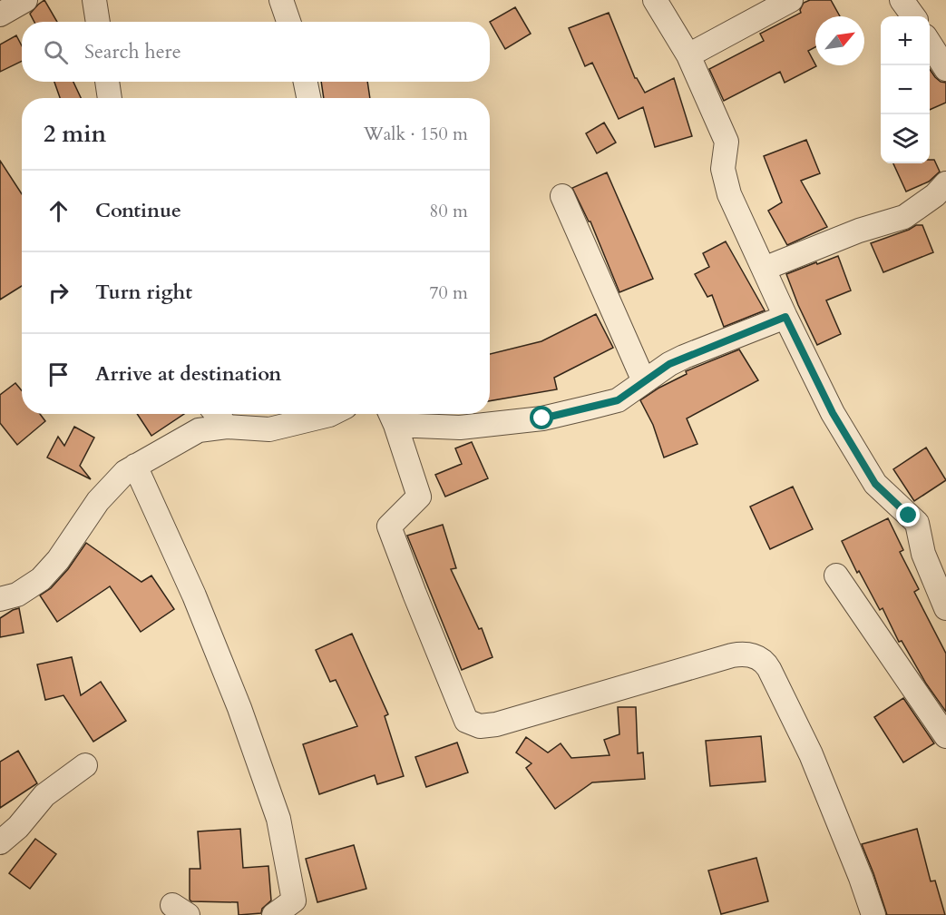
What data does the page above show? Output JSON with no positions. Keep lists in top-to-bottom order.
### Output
{
  "north": "top right",
  "page": {
    "map_buttons": ["+", "−"],
    "search": "Search here",
    "heading": ["2 min", "Walk · 150 m"],
    "list": [
      ["Continue", "80 m"],
      ["Turn right", "70 m"],
      "Arrive at destination"
    ]
  }
}
